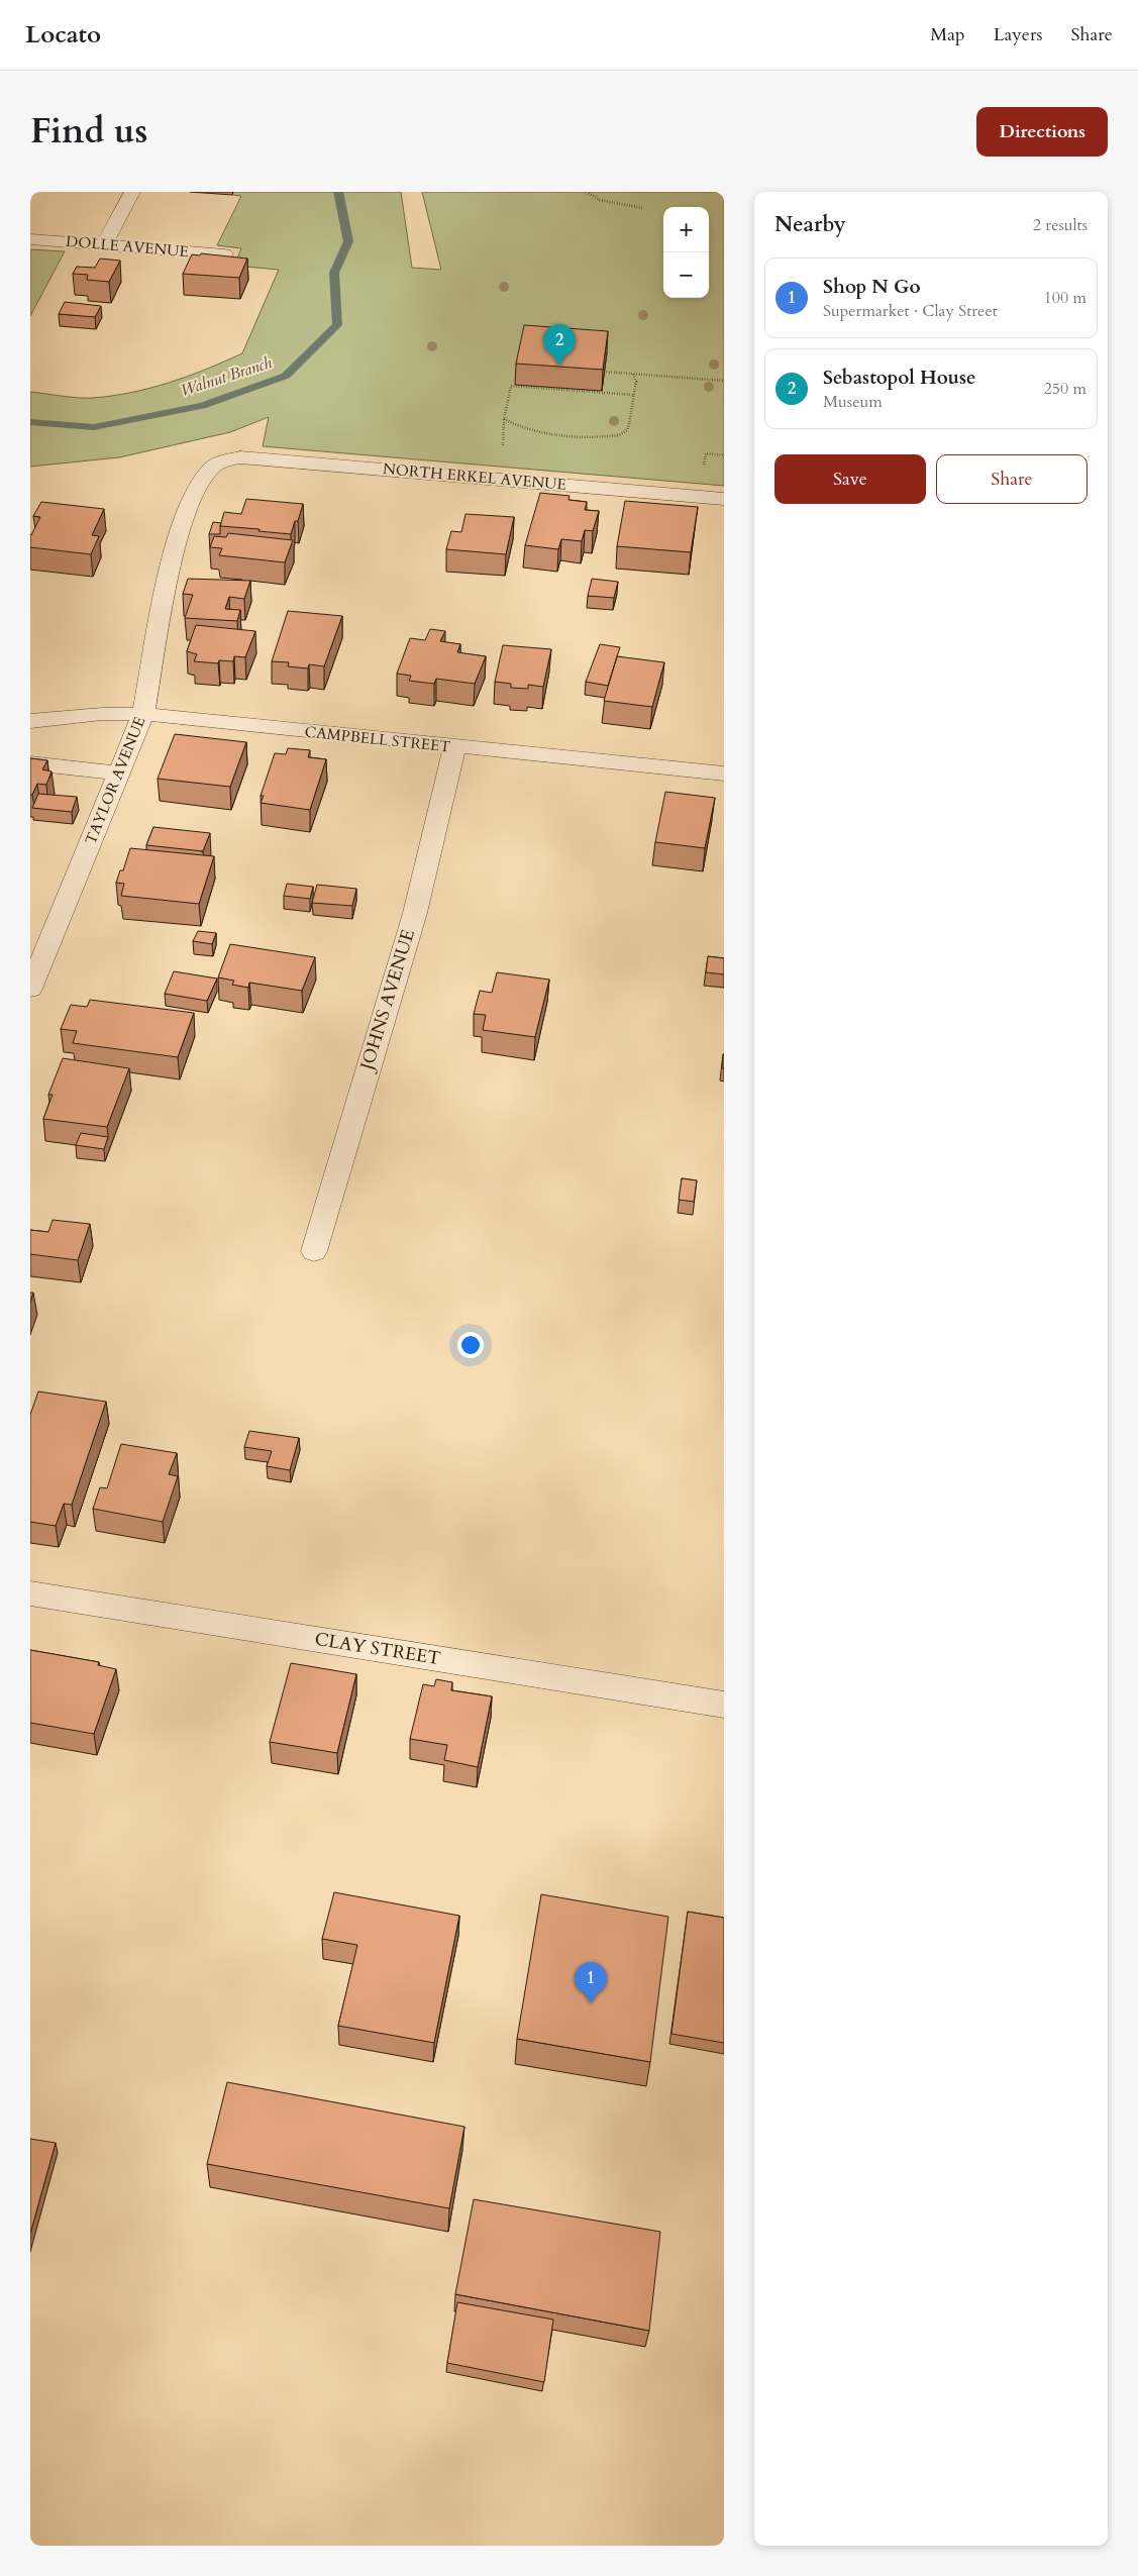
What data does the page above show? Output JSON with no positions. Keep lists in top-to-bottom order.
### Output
{
  "streets": {
    "street": [
      "DOLLE AVENUE",
      "NORTH ERKEL AVENUE",
      "CAMPBELL STREET",
      "TAYLOR AVENUE",
      "JOHNS AVENUE",
      "CLAY STREET"
    ]
  },
  "crossings": [
    ["NORTH ERKEL AVENUE", "TAYLOR AVENUE"],
    ["CAMPBELL STREET", "TAYLOR AVENUE"],
    ["CAMPBELL STREET", "JOHNS AVENUE"]
  ],
  "water": ["Walnut Branch"],
  "page": {
    "header": "Locato",
    "nav": ["Map", "Layers", "Share"],
    "title": "Find us",
    "buttons": [
      "Directions",
      ["Save", "Share"]
    ],
    "heading": ["Nearby", "2 results"],
    "map_buttons": ["+", "−"],
    "list": [
      {
        "mark": "1",
        "name": "Shop N Go",
        "note": "Supermarket · Clay Street",
        "value": "100 m"
      },
      {
        "mark": "2",
        "name": "Sebastopol House",
        "note": "Museum",
        "value": "250 m"
      }
    ],
    "pins": ["2", "1"]
  }
}
